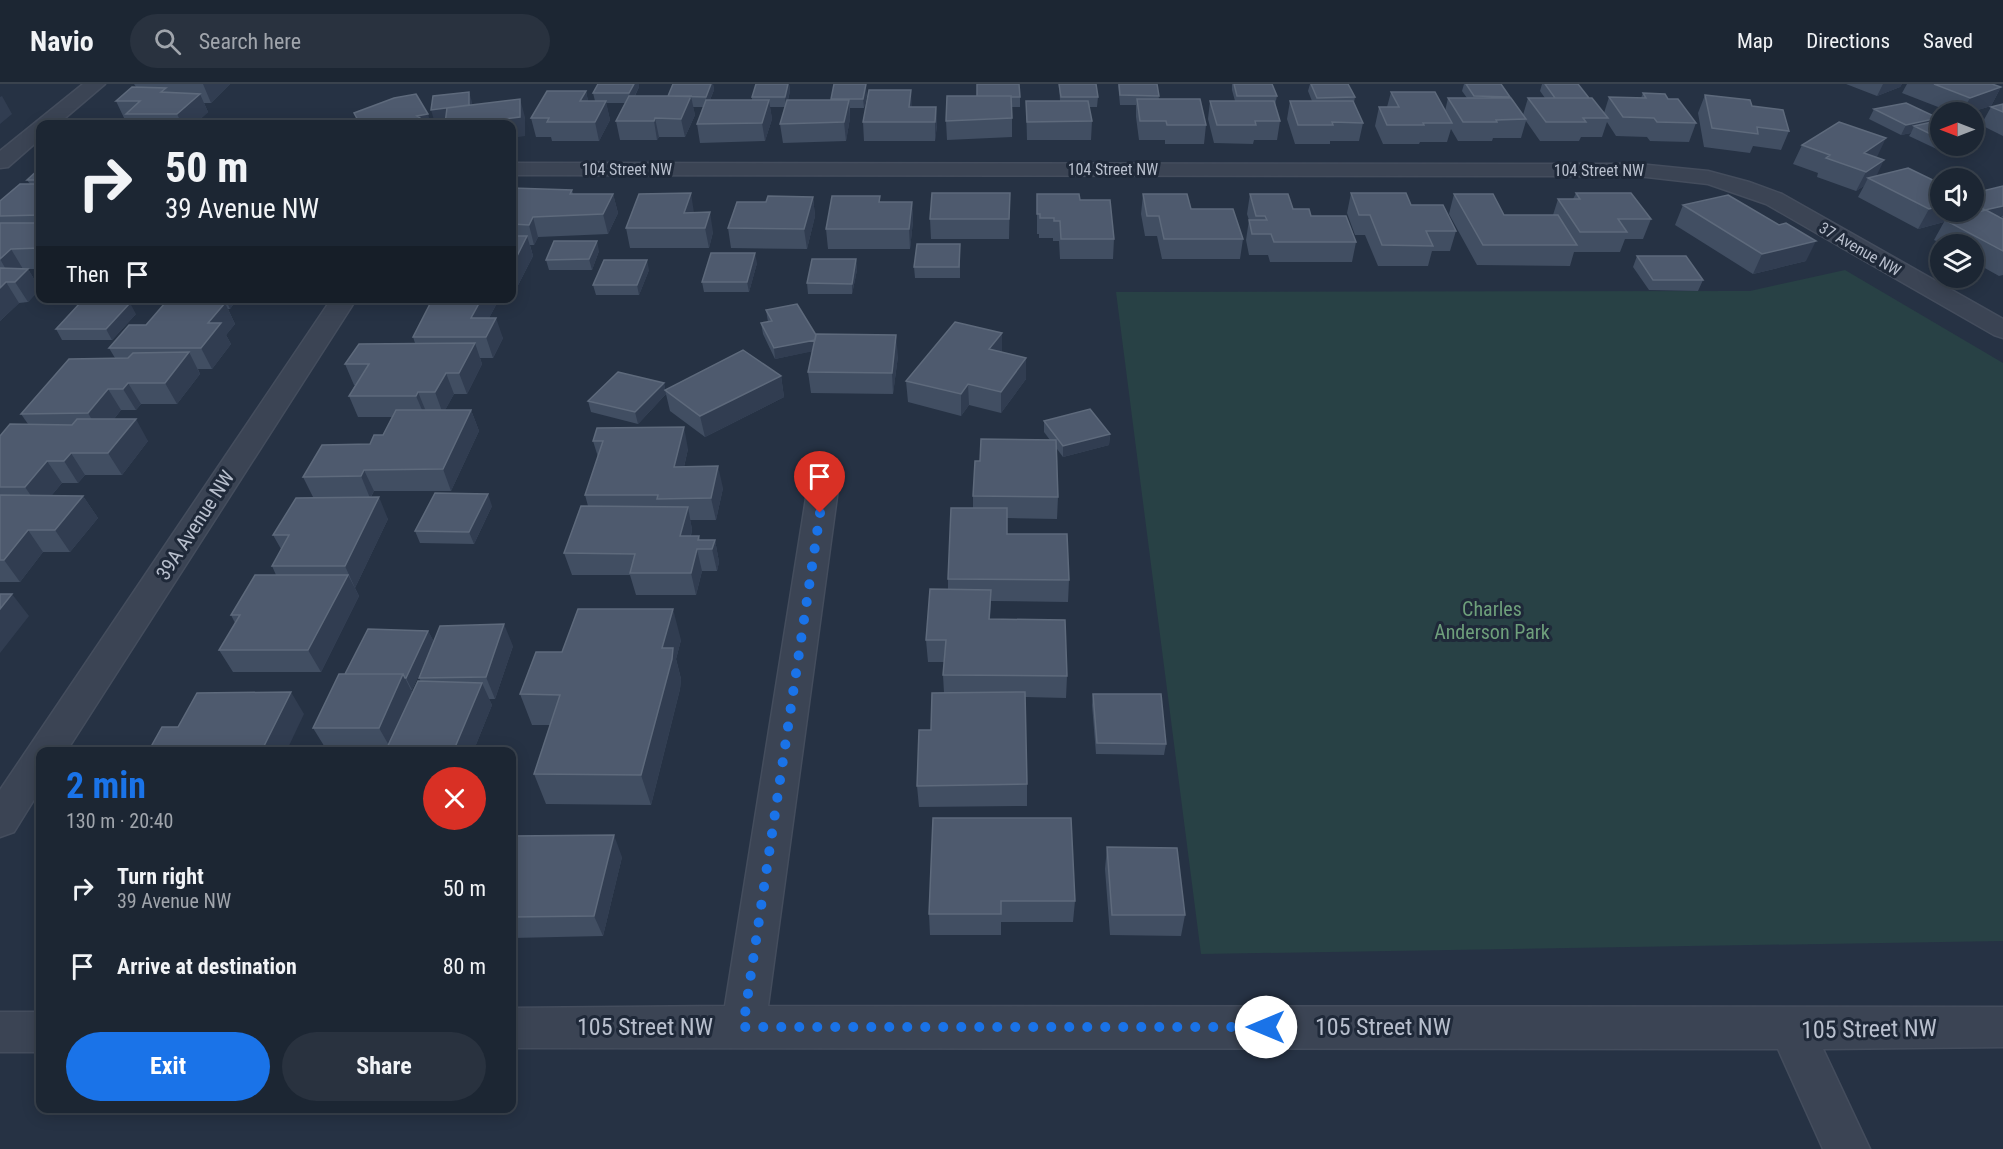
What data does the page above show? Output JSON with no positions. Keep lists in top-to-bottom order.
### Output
{
  "streets": {
    "street": [
      "104 Street NW",
      "37 Avenue NW",
      "39A Avenue NW",
      "105 Street NW"
    ]
  },
  "crossings": [
    ["104 Street NW", "37 Avenue NW"]
  ],
  "parks": ["Charles Anderson Park"],
  "north": "left",
  "page": {
    "header": "Navio",
    "search": "Search here",
    "nav": ["Map", "Directions", "Saved"],
    "turn": ["50 m", "39 Avenue NW"],
    "then": "Then",
    "heading": ["2 min", "130 m · 20:40"],
    "list": [
      {
        "name": "Turn right",
        "note": "39 Avenue NW",
        "value": "50 m"
      },
      {
        "name": "Arrive at destination",
        "value": "80 m"
      }
    ],
    "buttons": ["Exit", "Share"]
  }
}
